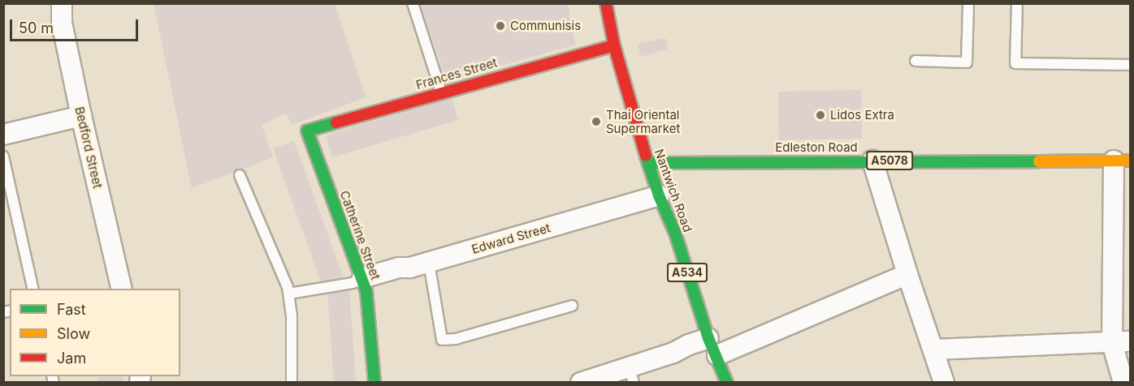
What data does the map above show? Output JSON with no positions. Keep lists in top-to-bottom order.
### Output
{
  "streets": {
    "main road": [
      "Frances Street",
      "Edleston Road",
      "A5078",
      "Nantwich Road",
      "Catherine Street",
      "A534"
    ],
    "street": ["Bedford Street", "Edward Street"]
  },
  "crossings": [
    ["Frances Street", "Nantwich Road"],
    ["Frances Street", "Catherine Street"],
    ["Edleston Road", "Nantwich Road"],
    ["Nantwich Road", "Edward Street"],
    ["Catherine Street", "Edward Street"]
  ],
  "places": ["Communisis", "Lidos Extra", "Thai Oriental Supermarket"],
  "legend": ["Fast", "Slow", "Jam"],
  "scale_bar": "50 m"
}
